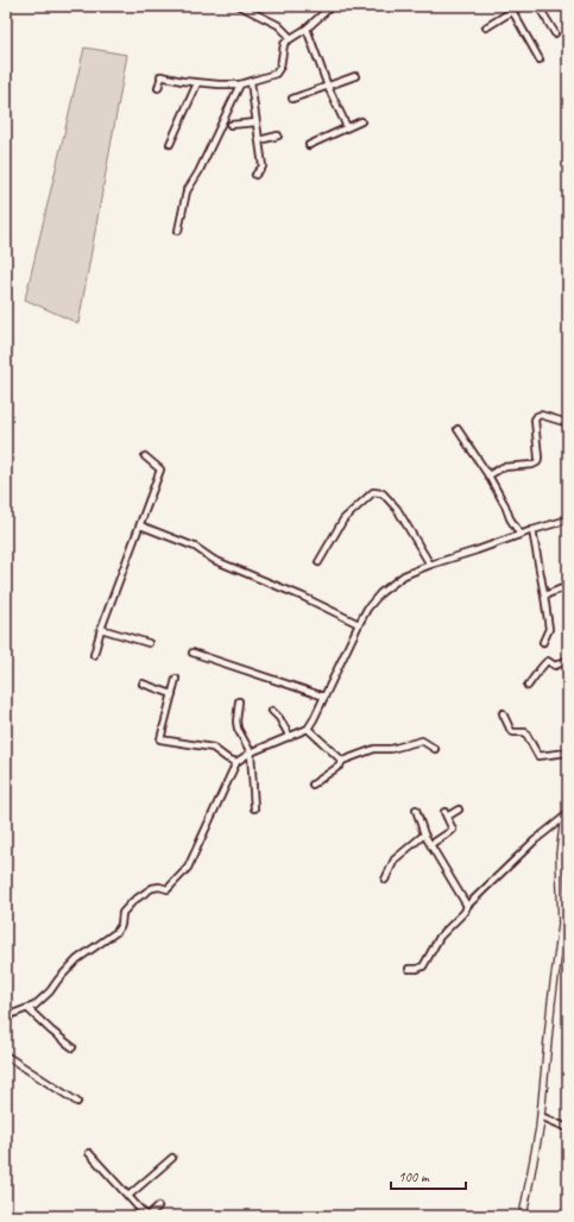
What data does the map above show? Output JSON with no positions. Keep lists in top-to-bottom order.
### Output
{
  "scale_bar": "100 m"
}
